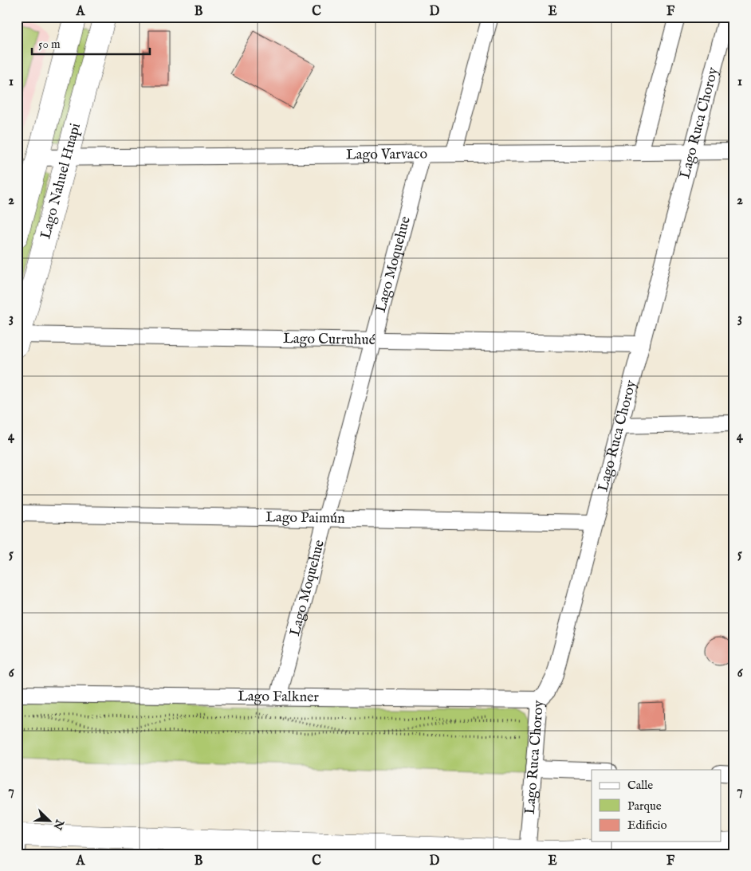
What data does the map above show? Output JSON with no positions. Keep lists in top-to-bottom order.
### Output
{
  "streets": {
    "street": [
      "Lago Ruca Choroy",
      "Lago Varvaco",
      "Lago Nahuel Huapi",
      "Lago Moquehue",
      "Lago Curruhué",
      "Lago Paimún",
      "Lago Falkner"
    ]
  },
  "crossings": [
    ["Lago Ruca Choroy", "Lago Varvaco"],
    ["Lago Ruca Choroy", "Lago Curruhué"],
    ["Lago Ruca Choroy", "Lago Paimún"],
    ["Lago Ruca Choroy", "Lago Falkner"],
    ["Lago Varvaco", "Lago Nahuel Huapi"],
    ["Lago Varvaco", "Lago Moquehue"],
    ["Lago Nahuel Huapi", "Lago Curruhué"],
    ["Lago Moquehue", "Lago Curruhué"],
    ["Lago Moquehue", "Lago Paimún"],
    ["Lago Moquehue", "Lago Falkner"]
  ],
  "legend": ["Calle", "Parque", "Edificio"],
  "scale_bar": "50 m",
  "north": "bottom right",
  "grid": {
    "columns": [
      "A",
      "B",
      "C",
      "D",
      "E",
      "F"
    ],
    "rows": [
      "1",
      "2",
      "3",
      "4",
      "5",
      "6",
      "7"
    ]
  }
}
